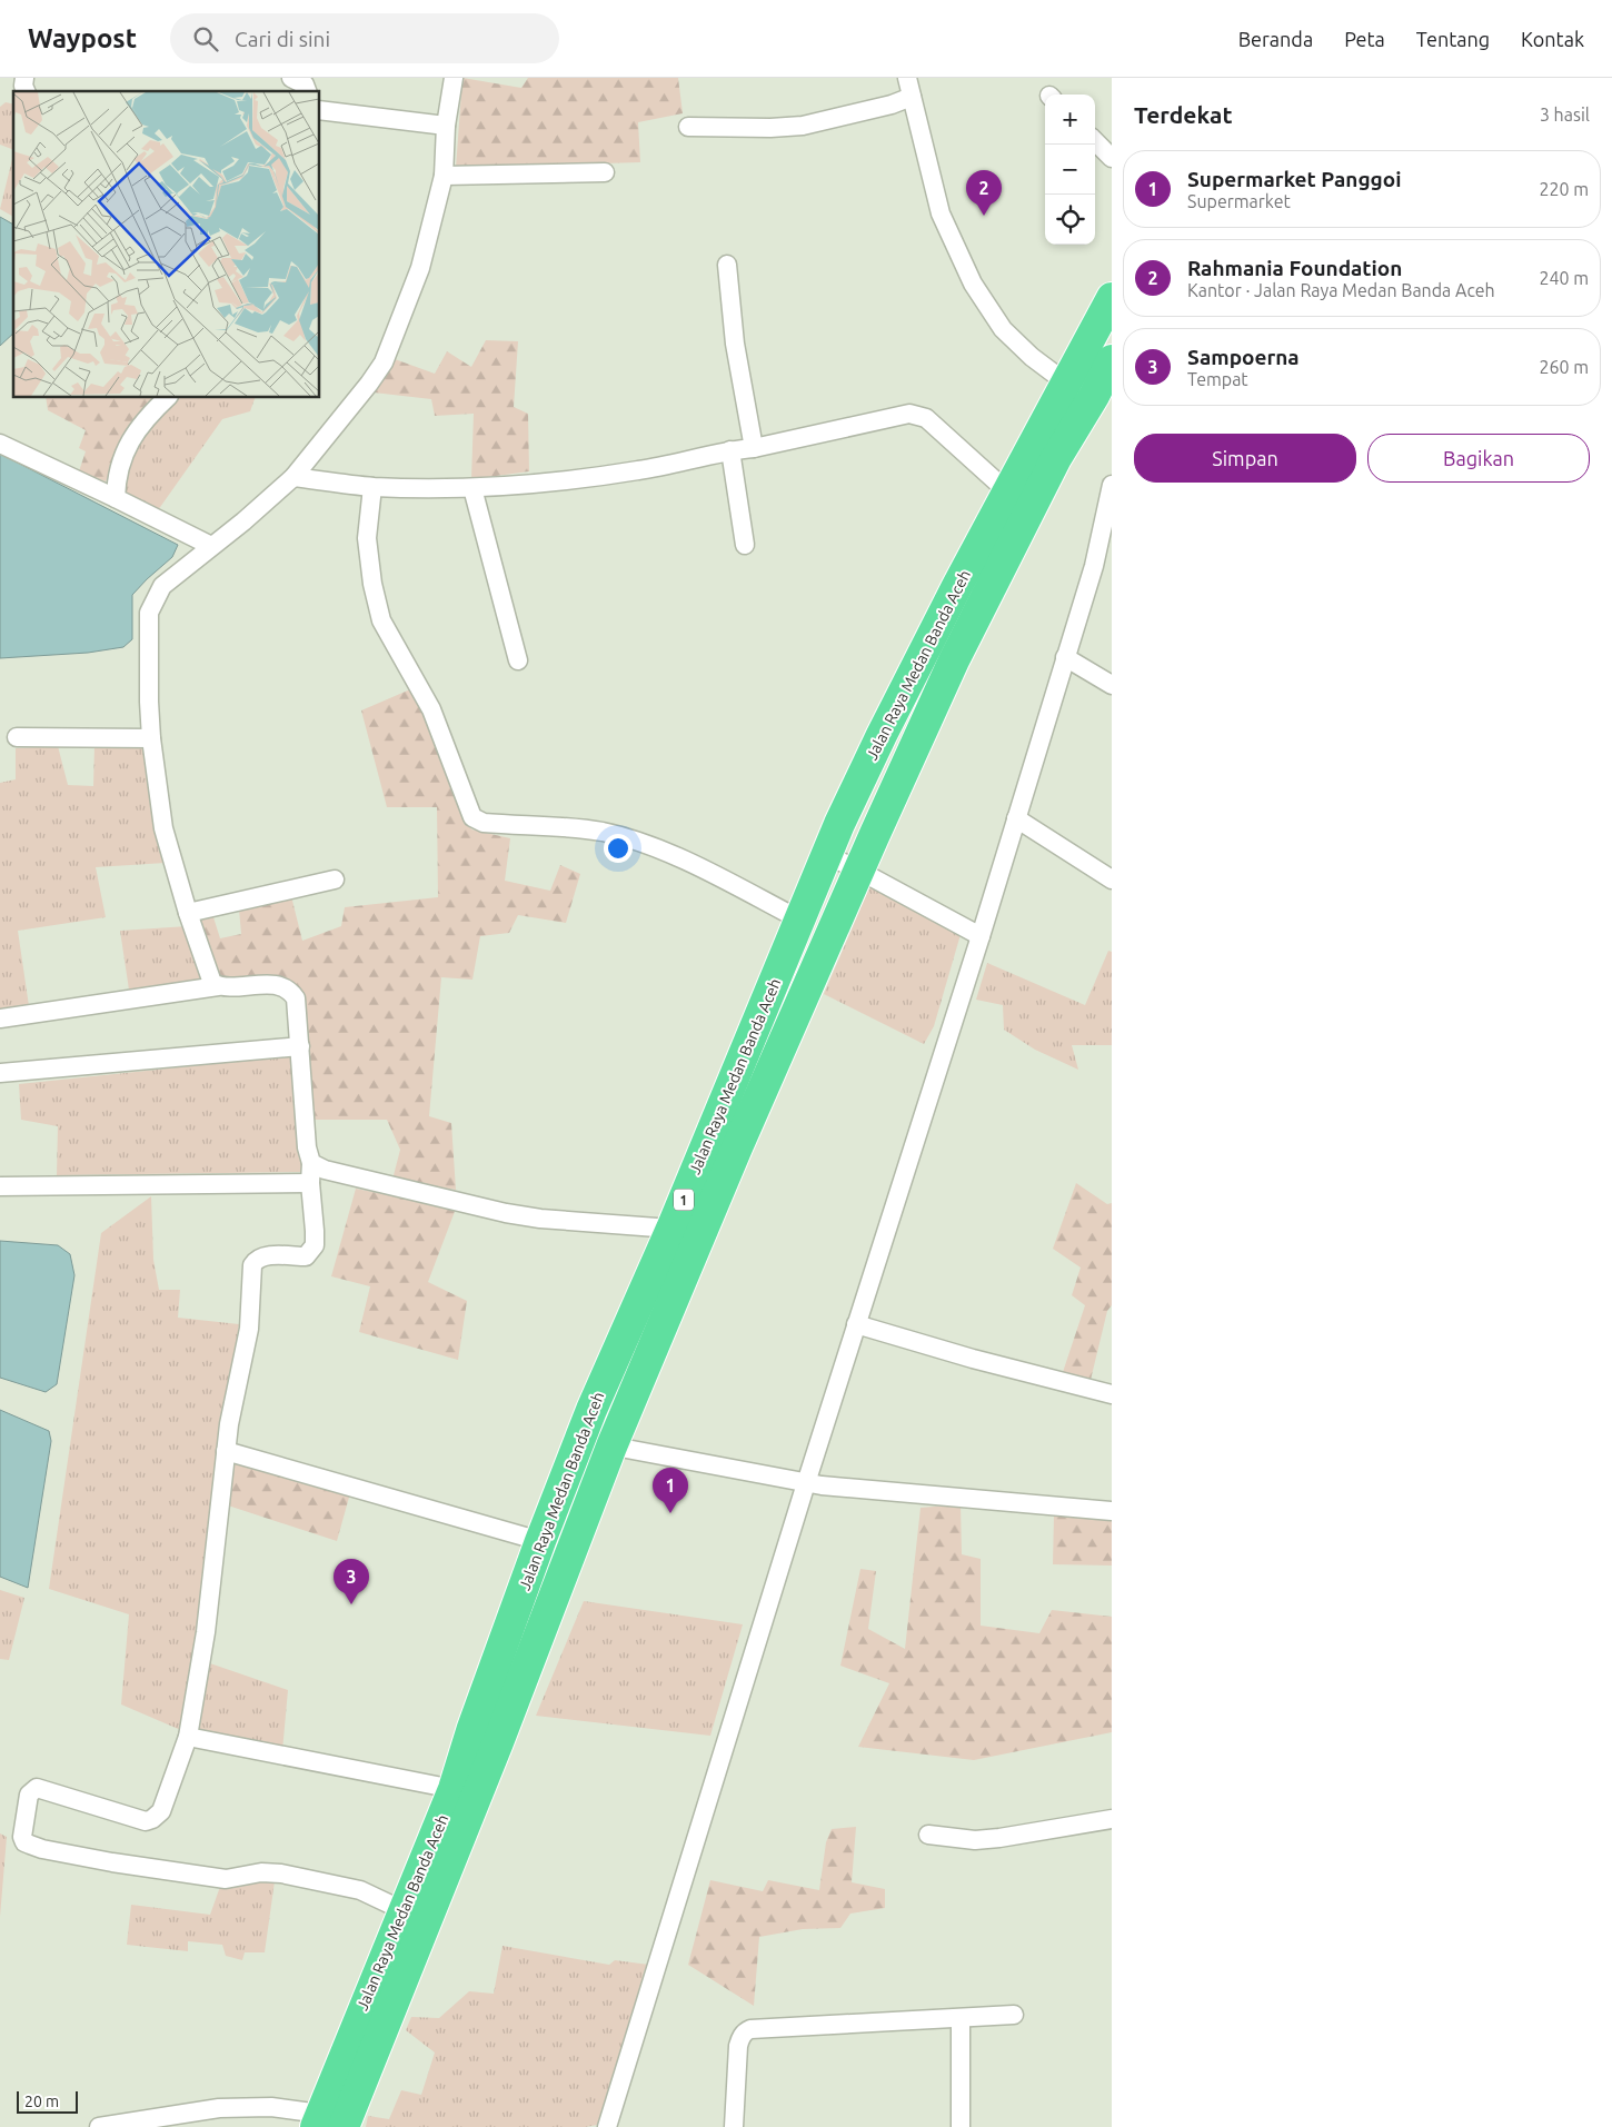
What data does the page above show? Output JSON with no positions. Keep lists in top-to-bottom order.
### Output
{
  "streets": {
    "highway": ["Jalan Raya Medan Banda Aceh", "1"]
  },
  "scale_bar": "20 m",
  "page": {
    "header": "Waypost",
    "search": "Cari di sini",
    "nav": [
      "Beranda",
      "Peta",
      "Tentang",
      "Kontak"
    ],
    "heading": ["Terdekat", "3 hasil"],
    "map_buttons": ["+", "−"],
    "list": [
      {
        "mark": "1",
        "name": "Supermarket Panggoi",
        "note": "Supermarket",
        "value": "220 m"
      },
      {
        "mark": "2",
        "name": "Rahmania Foundation",
        "note": "Kantor · Jalan Raya Medan Banda Aceh",
        "value": "240 m"
      },
      {
        "mark": "3",
        "name": "Sampoerna",
        "note": "Tempat",
        "value": "260 m"
      }
    ],
    "pins": ["2", "1", "3"],
    "buttons": ["Simpan", "Bagikan"],
    "scale": "20 m"
  }
}
